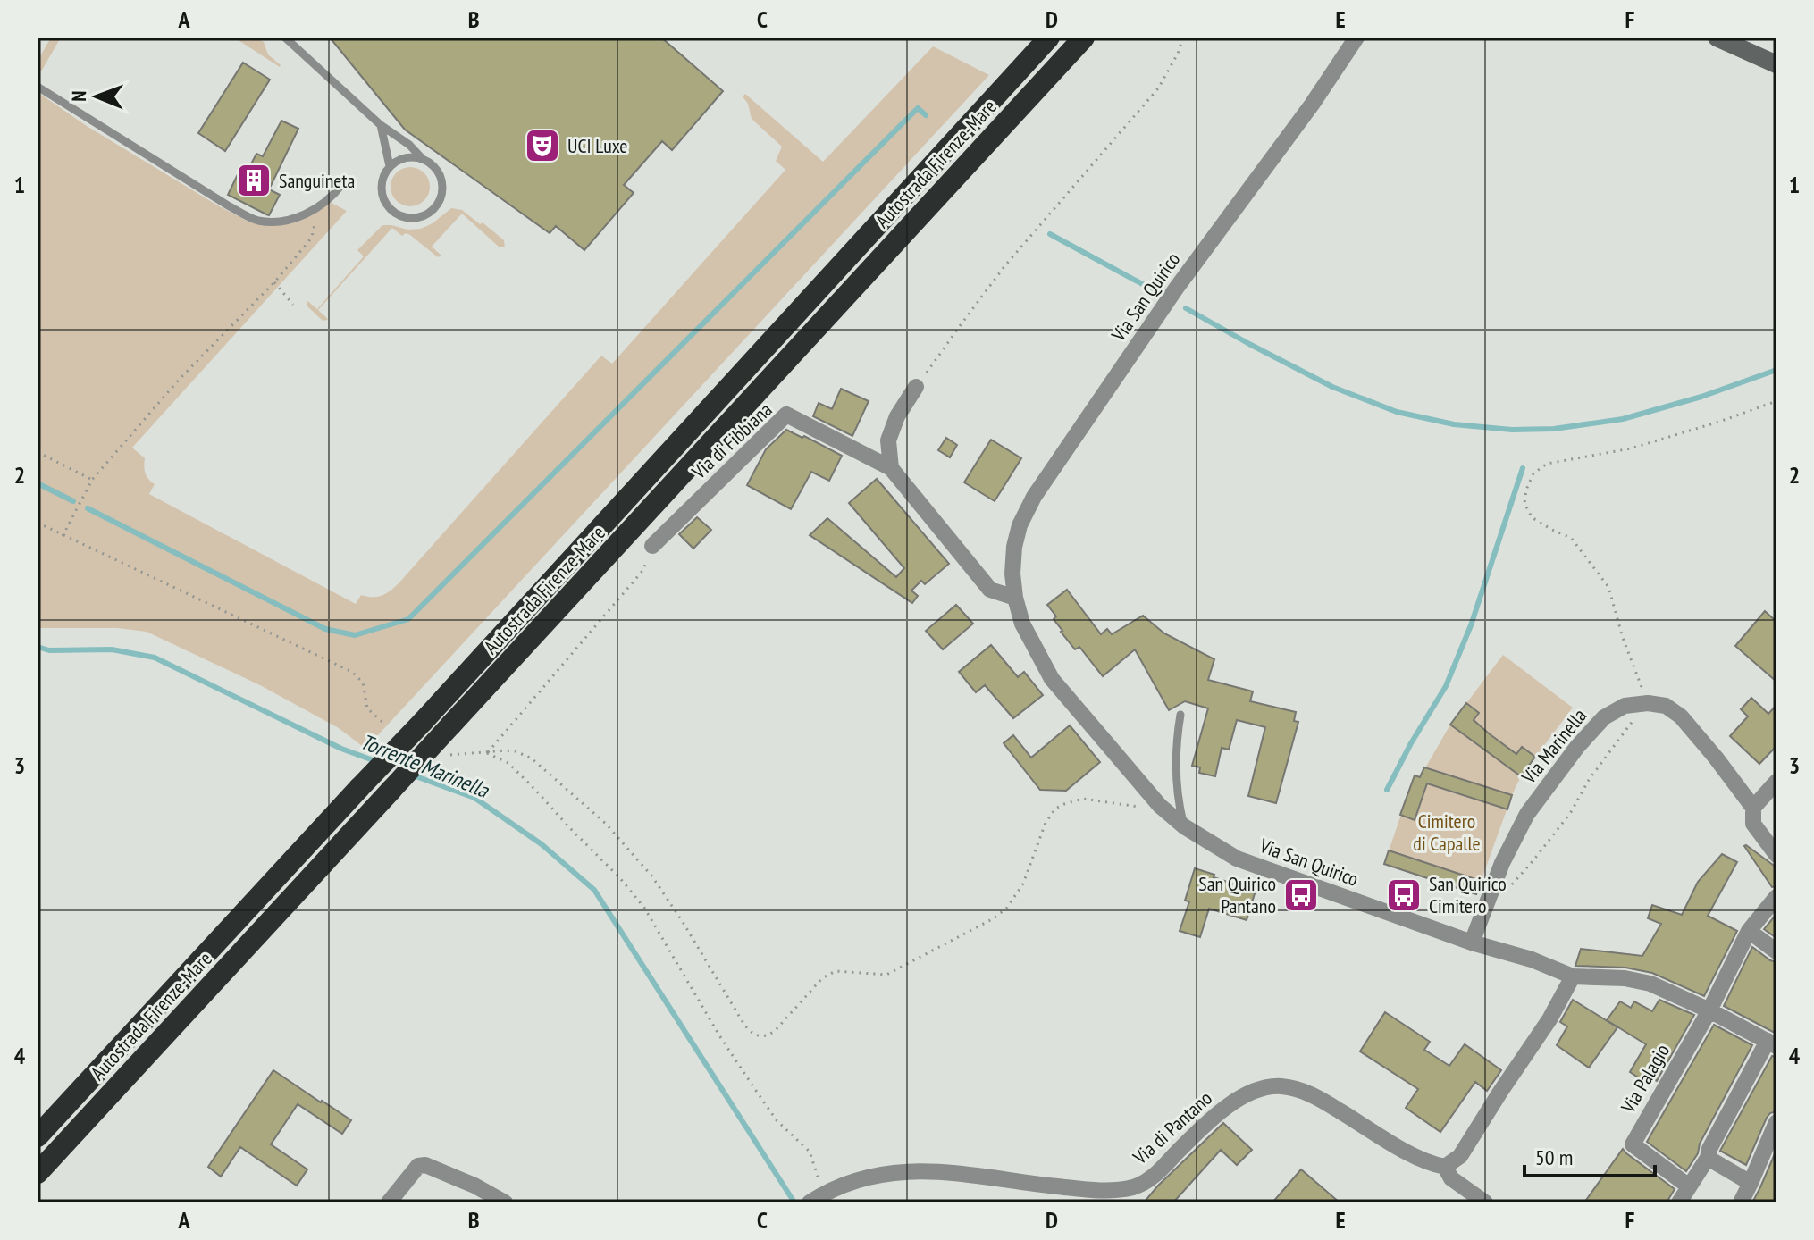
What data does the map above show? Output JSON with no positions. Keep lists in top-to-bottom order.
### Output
{
  "streets": {
    "highway": ["Autostrada Firenze-Mare"],
    "street": [
      "Via San Quirico",
      "Via di Fibbiana",
      "Via Marinella",
      "Via Palagio",
      "Via di Pantano"
    ]
  },
  "crossings": [
    ["Via San Quirico", "Via Marinella"],
    ["Via San Quirico", "Via Palagio"]
  ],
  "water": ["Torrente Marinella"],
  "parks": ["Cimitero di Capalle"],
  "places": {
    "theatre": ["UCI Luxe"],
    "building": ["Sanguineta"],
    "bus stop": ["San Quirico Pantano", "San Quirico Cimitero"]
  },
  "scale_bar": "50 m",
  "north": "left",
  "grid": {
    "columns": [
      "A",
      "B",
      "C",
      "D",
      "E",
      "F"
    ],
    "rows": [
      "1",
      "2",
      "3",
      "4"
    ]
  }
}
